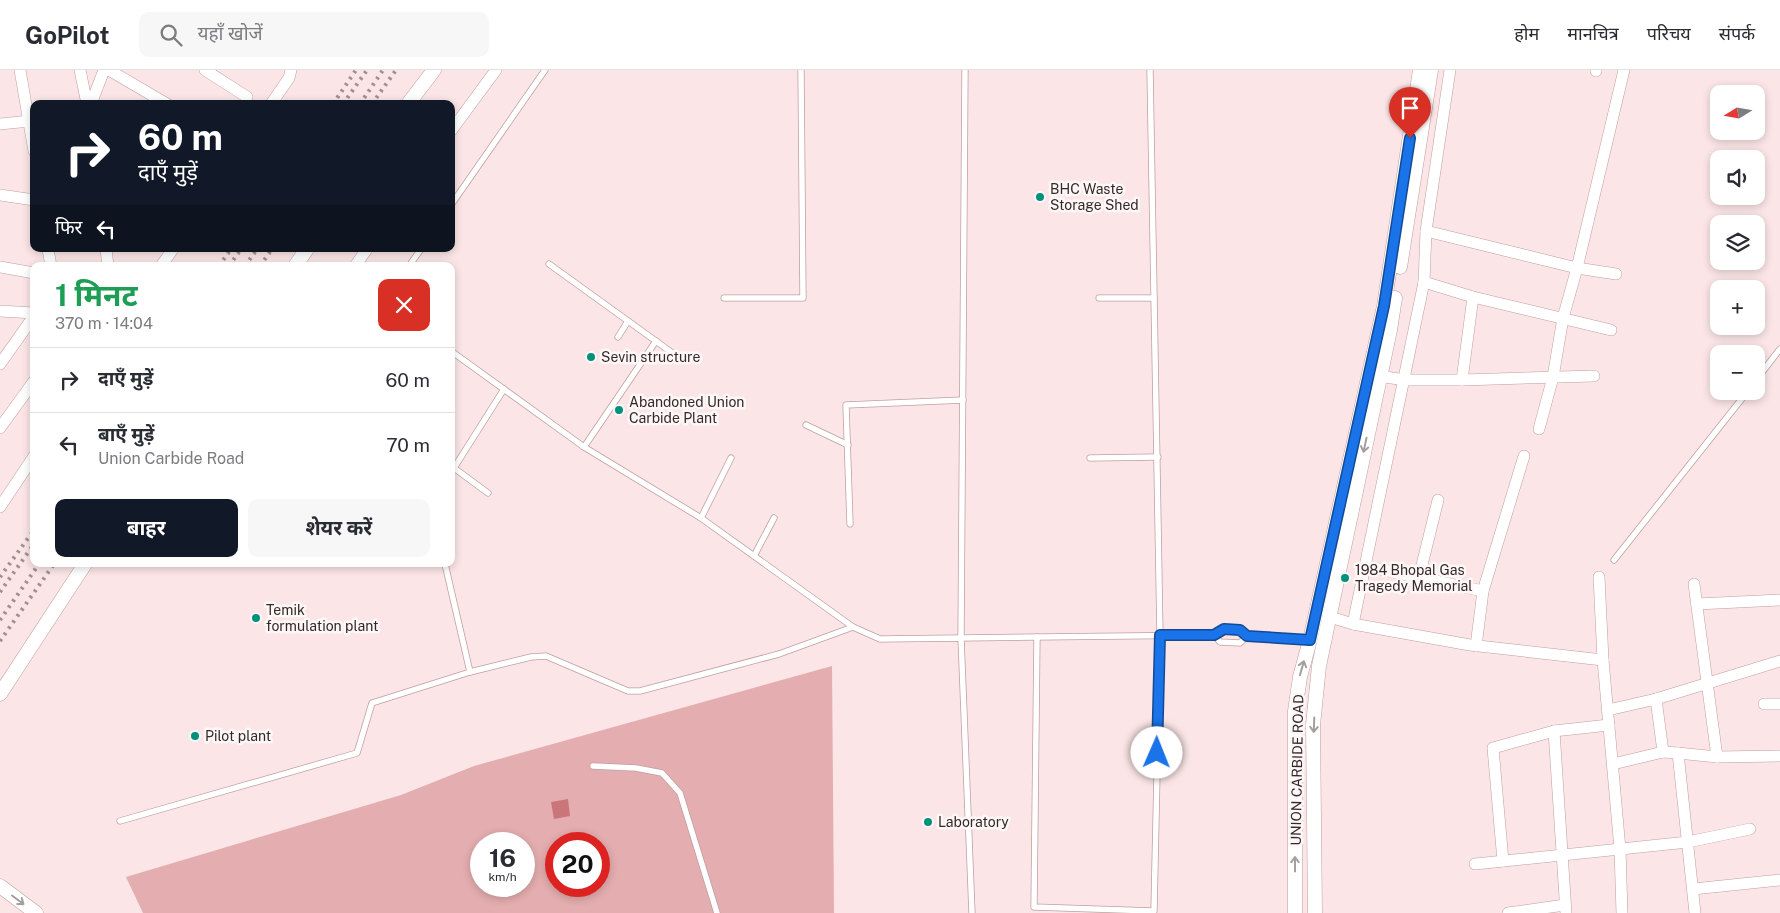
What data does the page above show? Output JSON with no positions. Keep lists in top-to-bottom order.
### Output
{
  "streets": {
    "street": ["UNION CARBIDE ROAD"]
  },
  "places": [
    "BHC Waste Storage Shed",
    "Sevin structure",
    "Abandoned Union Carbide Plant",
    "1984 Bhopal Gas Tragedy Memorial",
    "Temik formulation plant",
    "Pilot plant",
    "Laboratory"
  ],
  "north": "left",
  "page": {
    "header": "GoPilot",
    "search": "यहाँ खोजें",
    "nav": [
      "होम",
      "मानचित्र",
      "परिचय",
      "संपर्क"
    ],
    "map_buttons": ["+", "−"],
    "turn": ["60 m", "दाएँ मुड़ें"],
    "then": "फिर",
    "heading": ["1 मिनट", "370 m · 14:04"],
    "list": [
      {
        "name": "दाएँ मुड़ें",
        "value": "60 m"
      },
      {
        "name": "बाएँ मुड़ें",
        "note": "Union Carbide Road",
        "value": "70 m"
      }
    ],
    "buttons": ["बाहर", "शेयर करें"],
    "speed": "16 km/h",
    "limit": "20"
  }
}
